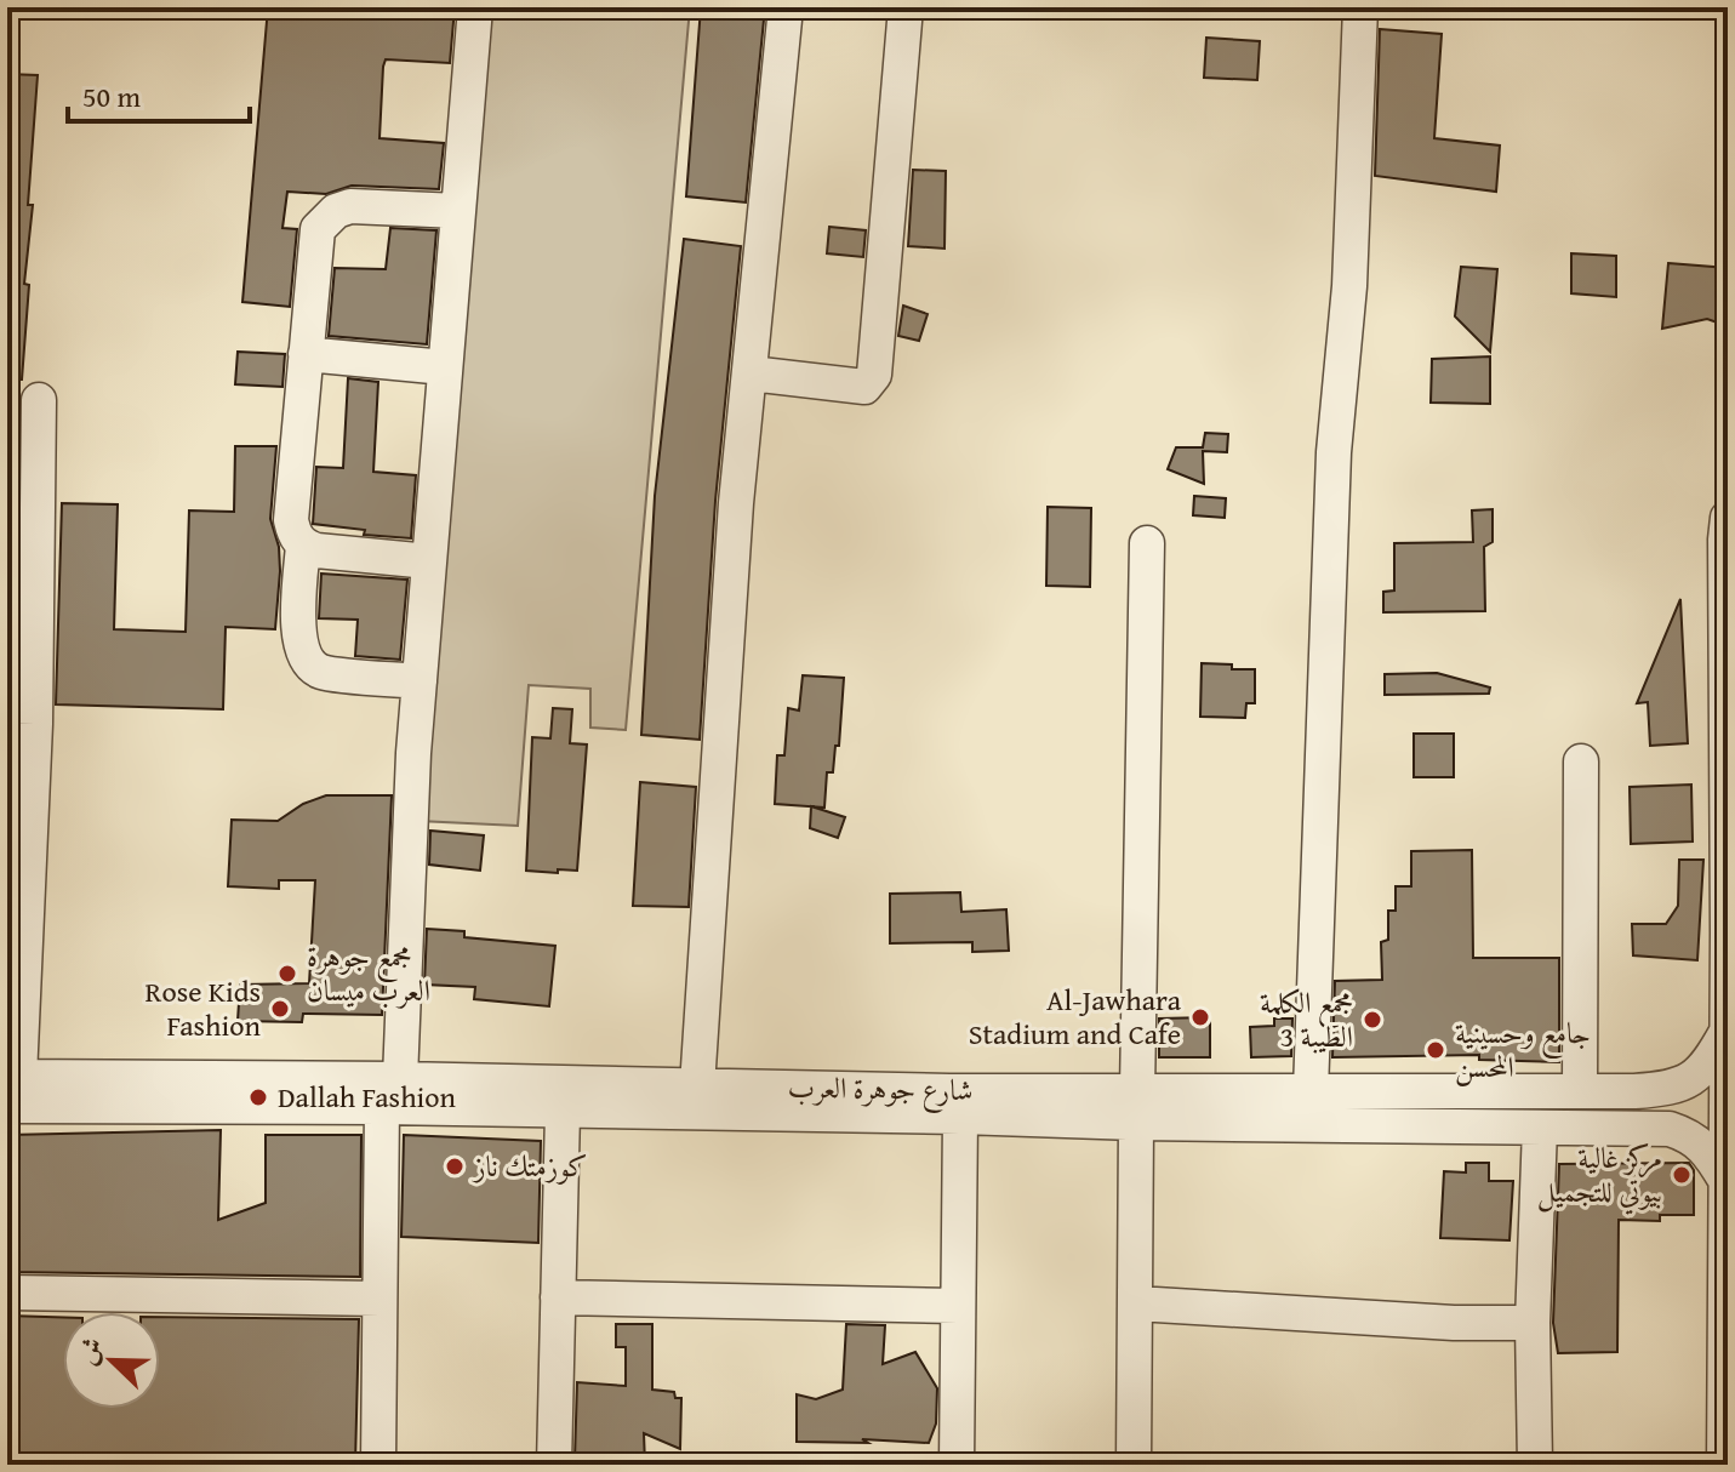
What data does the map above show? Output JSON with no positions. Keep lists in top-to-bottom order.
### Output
{
  "streets": {
    "street": ["شارع جوهرة العرب"]
  },
  "places": [
    "مجمع جوهرة العرب ميسان",
    "Rose Kids Fashion",
    "Al-Jawhara Stadium and Cafe",
    "مجمع الكلمة الطيبة 3",
    "جامع وحسينية المحسن",
    "Dallah Fashion",
    "كوزمتك ناز",
    "مركز غالية بيوتي للتجميل"
  ],
  "scale_bar": "50 m",
  "north": "top left"
}
